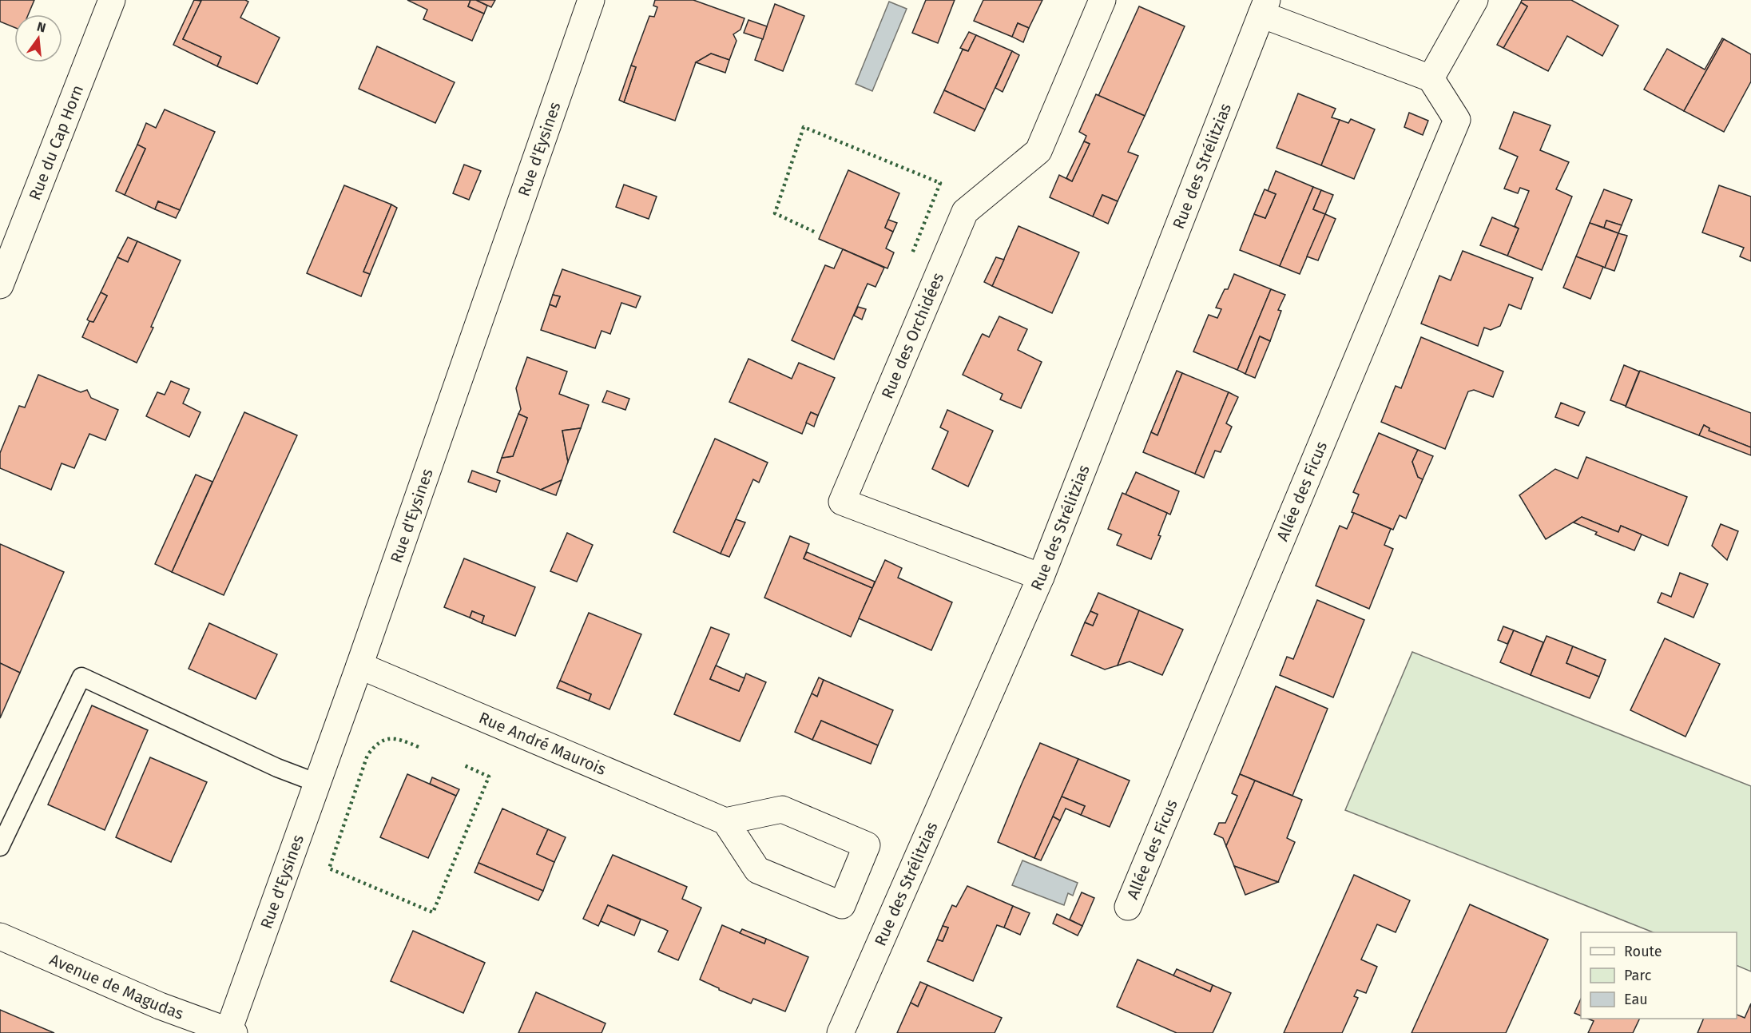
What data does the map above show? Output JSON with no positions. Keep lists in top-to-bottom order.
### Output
{
  "streets": {
    "street": [
      "Rue du Cap Horn",
      "Rue d'Eysines",
      "Rue des Strélitzias",
      "Rue des Orchidées",
      "Allée des Ficus",
      "Rue André Maurois",
      "Avenue de Magudas"
    ]
  },
  "crossings": [
    ["Rue d'Eysines", "Rue André Maurois"],
    ["Rue d'Eysines", "Avenue de Magudas"],
    ["Rue des Strélitzias", "Rue des Orchidées"],
    ["Rue des Strélitzias", "Allée des Ficus"]
  ],
  "legend": ["Route", "Parc", "Eau"],
  "north": "top"
}
